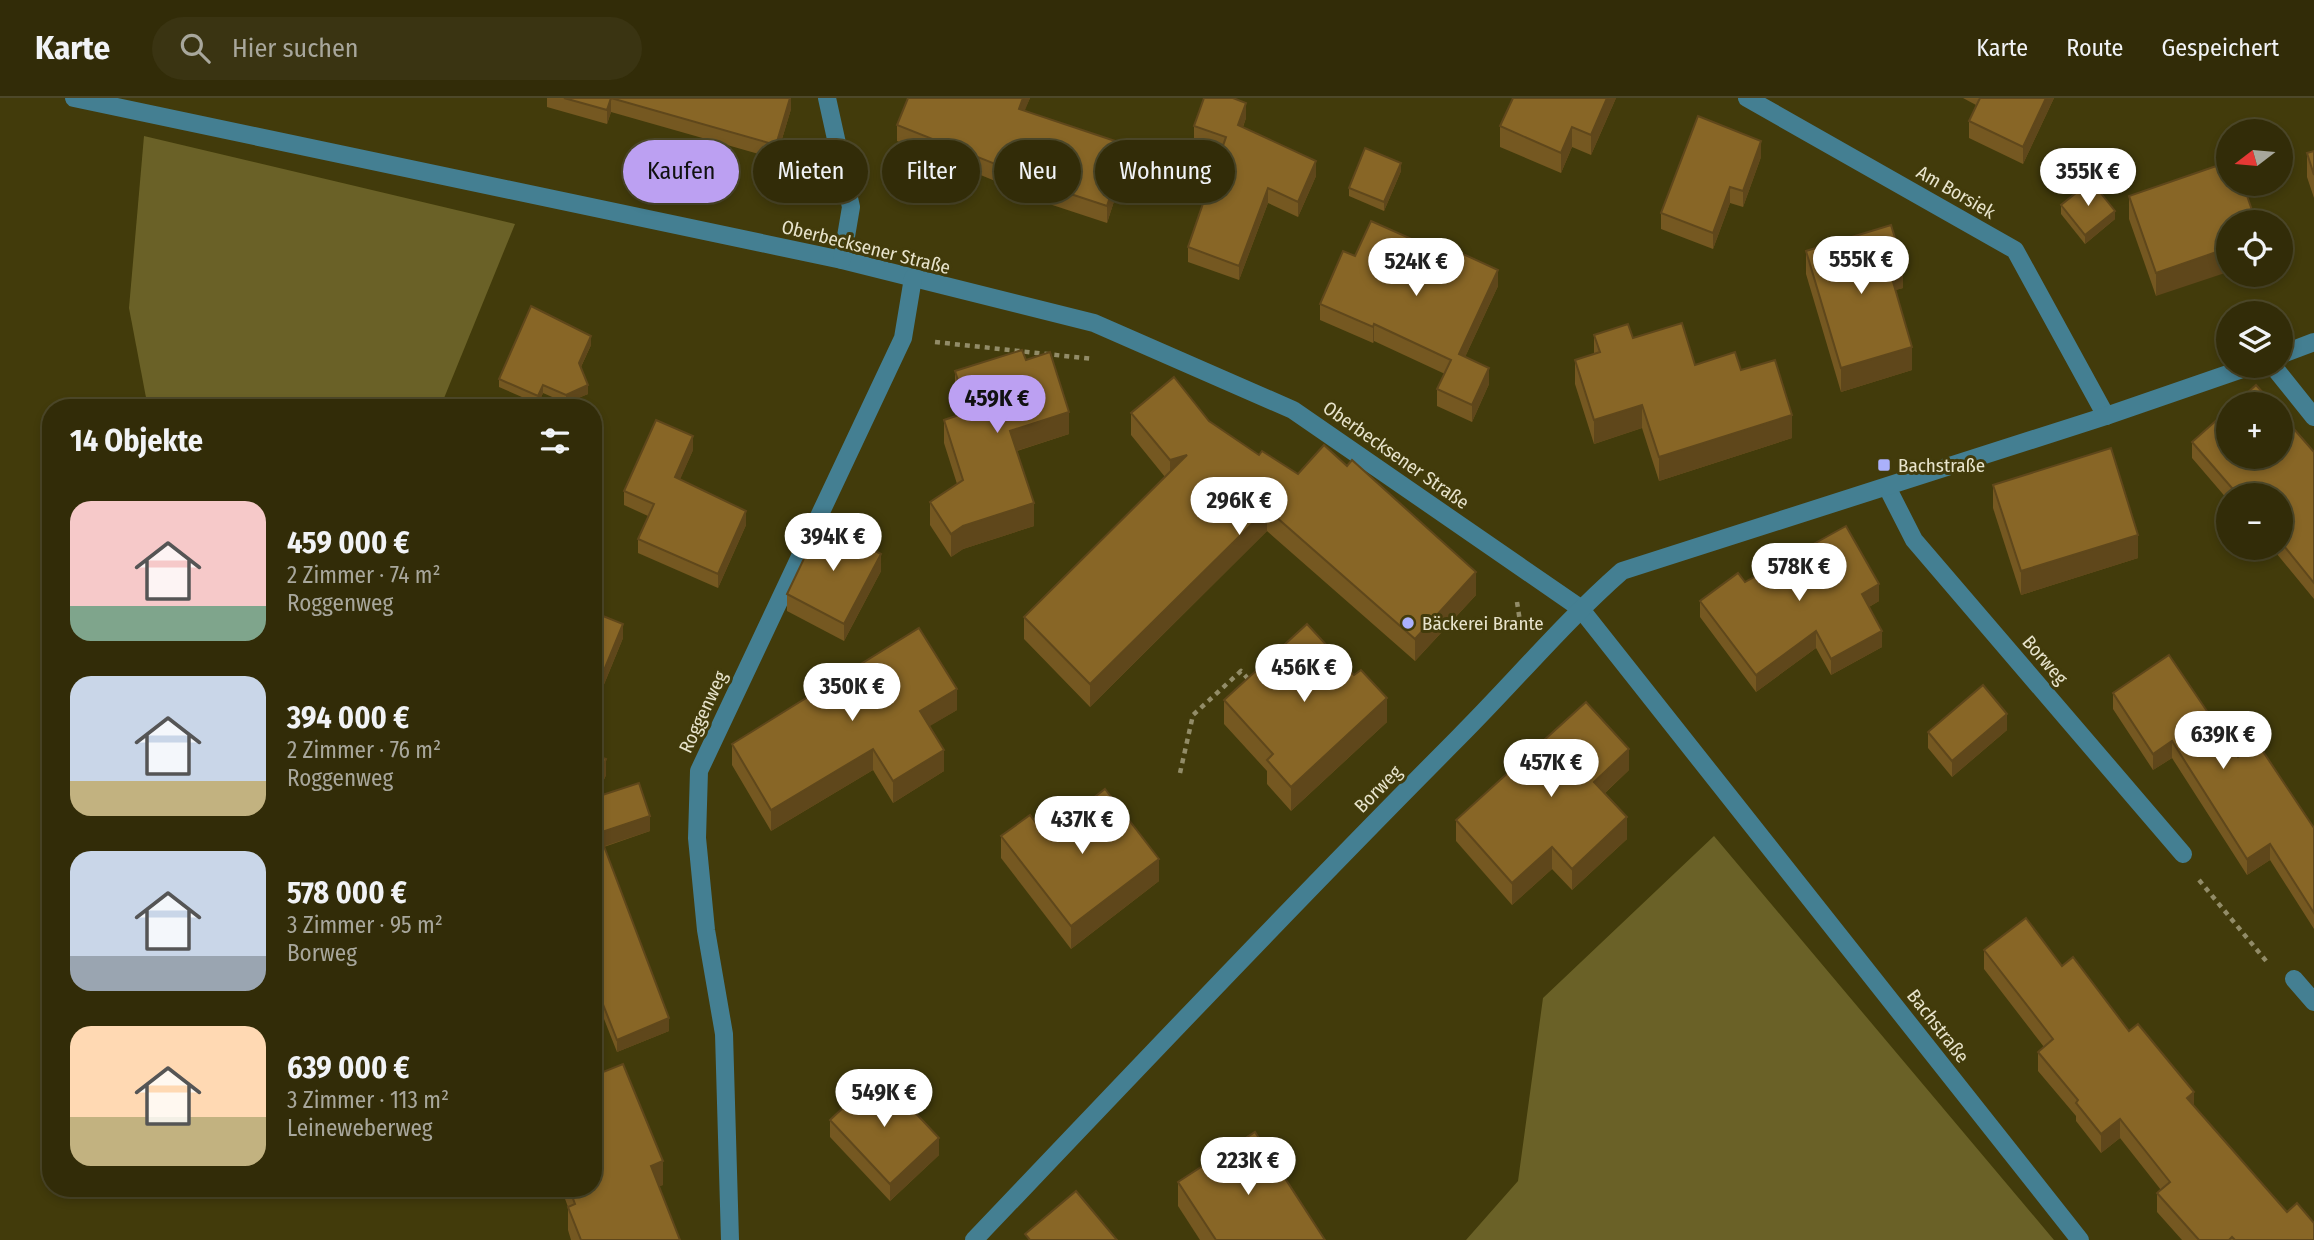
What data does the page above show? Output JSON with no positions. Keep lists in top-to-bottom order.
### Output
{
  "streets": {
    "street": [
      "Am Borsiek",
      "Oberbecksener Straße",
      "Borweg",
      "Roggenweg",
      "Bachstraße"
    ]
  },
  "crossings": [
    ["Am Borsiek", "Borweg"],
    ["Oberbecksener Straße", "Borweg"],
    ["Oberbecksener Straße", "Roggenweg"],
    ["Oberbecksener Straße", "Bachstraße"],
    ["Borweg", "Bachstraße"]
  ],
  "places": {
    "transit": ["Bachstraße"],
    "other": ["Bäckerei Brante"]
  },
  "north": "left",
  "page": {
    "header": "Karte",
    "search": "Hier suchen",
    "nav": ["Karte", "Route", "Gespeichert"],
    "map_buttons": ["+", "−"],
    "chip": [
      "Kaufen",
      "Mieten",
      "Filter",
      "Neu",
      "Wohnung"
    ],
    "price": [
      "355K €",
      "555K €",
      "524K €",
      "459K €",
      "296K €",
      "394K €",
      "578K €",
      "456K €",
      "350K €",
      "639K €",
      "457K €",
      "437K €",
      "549K €",
      "223K €"
    ],
    "heading": "14 Objekte",
    "list": [
      {
        "name": "459 000 €",
        "note": "2 Zimmer · 74 m² · Roggenweg"
      },
      {
        "name": "394 000 €",
        "note": "2 Zimmer · 76 m² · Roggenweg"
      },
      {
        "name": "578 000 €",
        "note": "3 Zimmer · 95 m² · Borweg"
      },
      {
        "name": "639 000 €",
        "note": "3 Zimmer · 113 m² · Leineweberweg"
      }
    ]
  }
}
